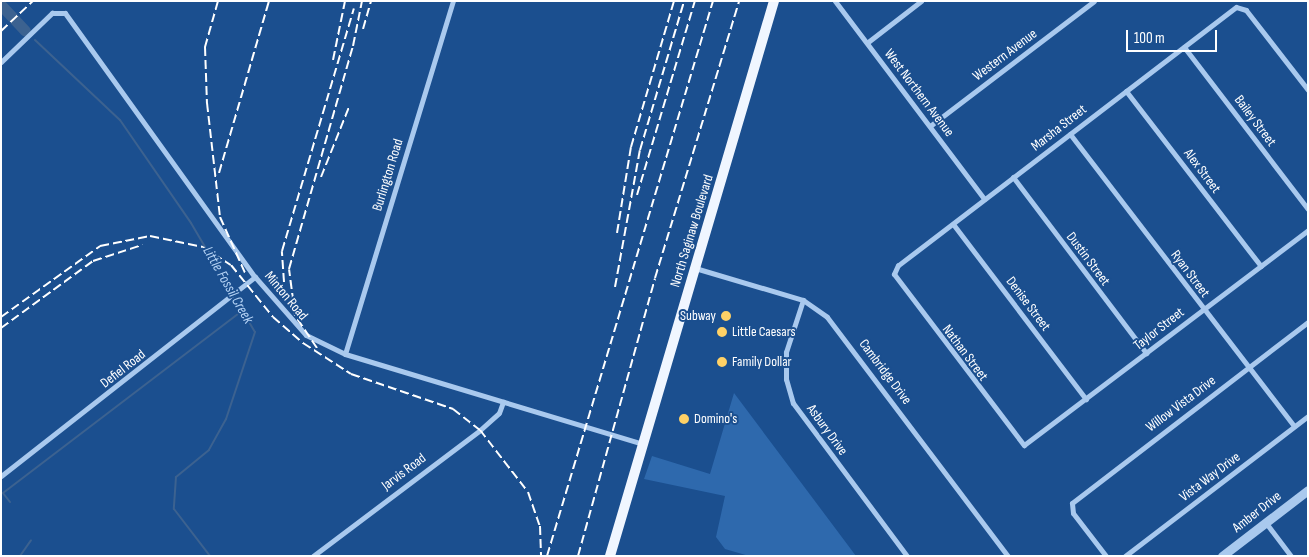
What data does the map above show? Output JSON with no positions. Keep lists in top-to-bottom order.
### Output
{
  "streets": {
    "main road": ["North Saginaw Boulevard"],
    "street": [
      "Western Avenue",
      "West Northern Avenue",
      "Bailey Street",
      "Marsha Street",
      "Alex Street",
      "Burlington Road",
      "Dustin Street",
      "Ryan Street",
      "Minton Road",
      "Denise Street",
      "Taylor Street",
      "Nathan Street",
      "Defiel Road",
      "Cambridge Drive",
      "Willow Vista Drive",
      "Asbury Drive",
      "Jarvis Road",
      "Vista Way Drive",
      "Amber Drive"
    ]
  },
  "crossings": [
    ["Western Avenue", "West Northern Avenue"],
    ["West Northern Avenue", "Marsha Street"],
    ["Bailey Street", "Marsha Street"],
    ["Marsha Street", "Alex Street"],
    ["Marsha Street", "Dustin Street"],
    ["Marsha Street", "Ryan Street"],
    ["Marsha Street", "Denise Street"],
    ["Marsha Street", "Nathan Street"],
    ["Alex Street", "Taylor Street"],
    ["Burlington Road", "Minton Road"],
    ["North Saginaw Boulevard", "Minton Road"],
    ["North Saginaw Boulevard", "Cambridge Drive"],
    ["Dustin Street", "Taylor Street"],
    ["Ryan Street", "Taylor Street"],
    ["Ryan Street", "Willow Vista Drive"],
    ["Ryan Street", "Vista Way Drive"],
    ["Minton Road", "Defiel Road"],
    ["Minton Road", "Jarvis Road"],
    ["Denise Street", "Taylor Street"],
    ["Taylor Street", "Nathan Street"],
    ["Cambridge Drive", "Asbury Drive"]
  ],
  "water": ["Little Fossil Creek"],
  "places": [
    "Subway",
    "Little Caesars",
    "Family Dollar",
    "Domino's"
  ],
  "scale_bar": "100 m"
}
